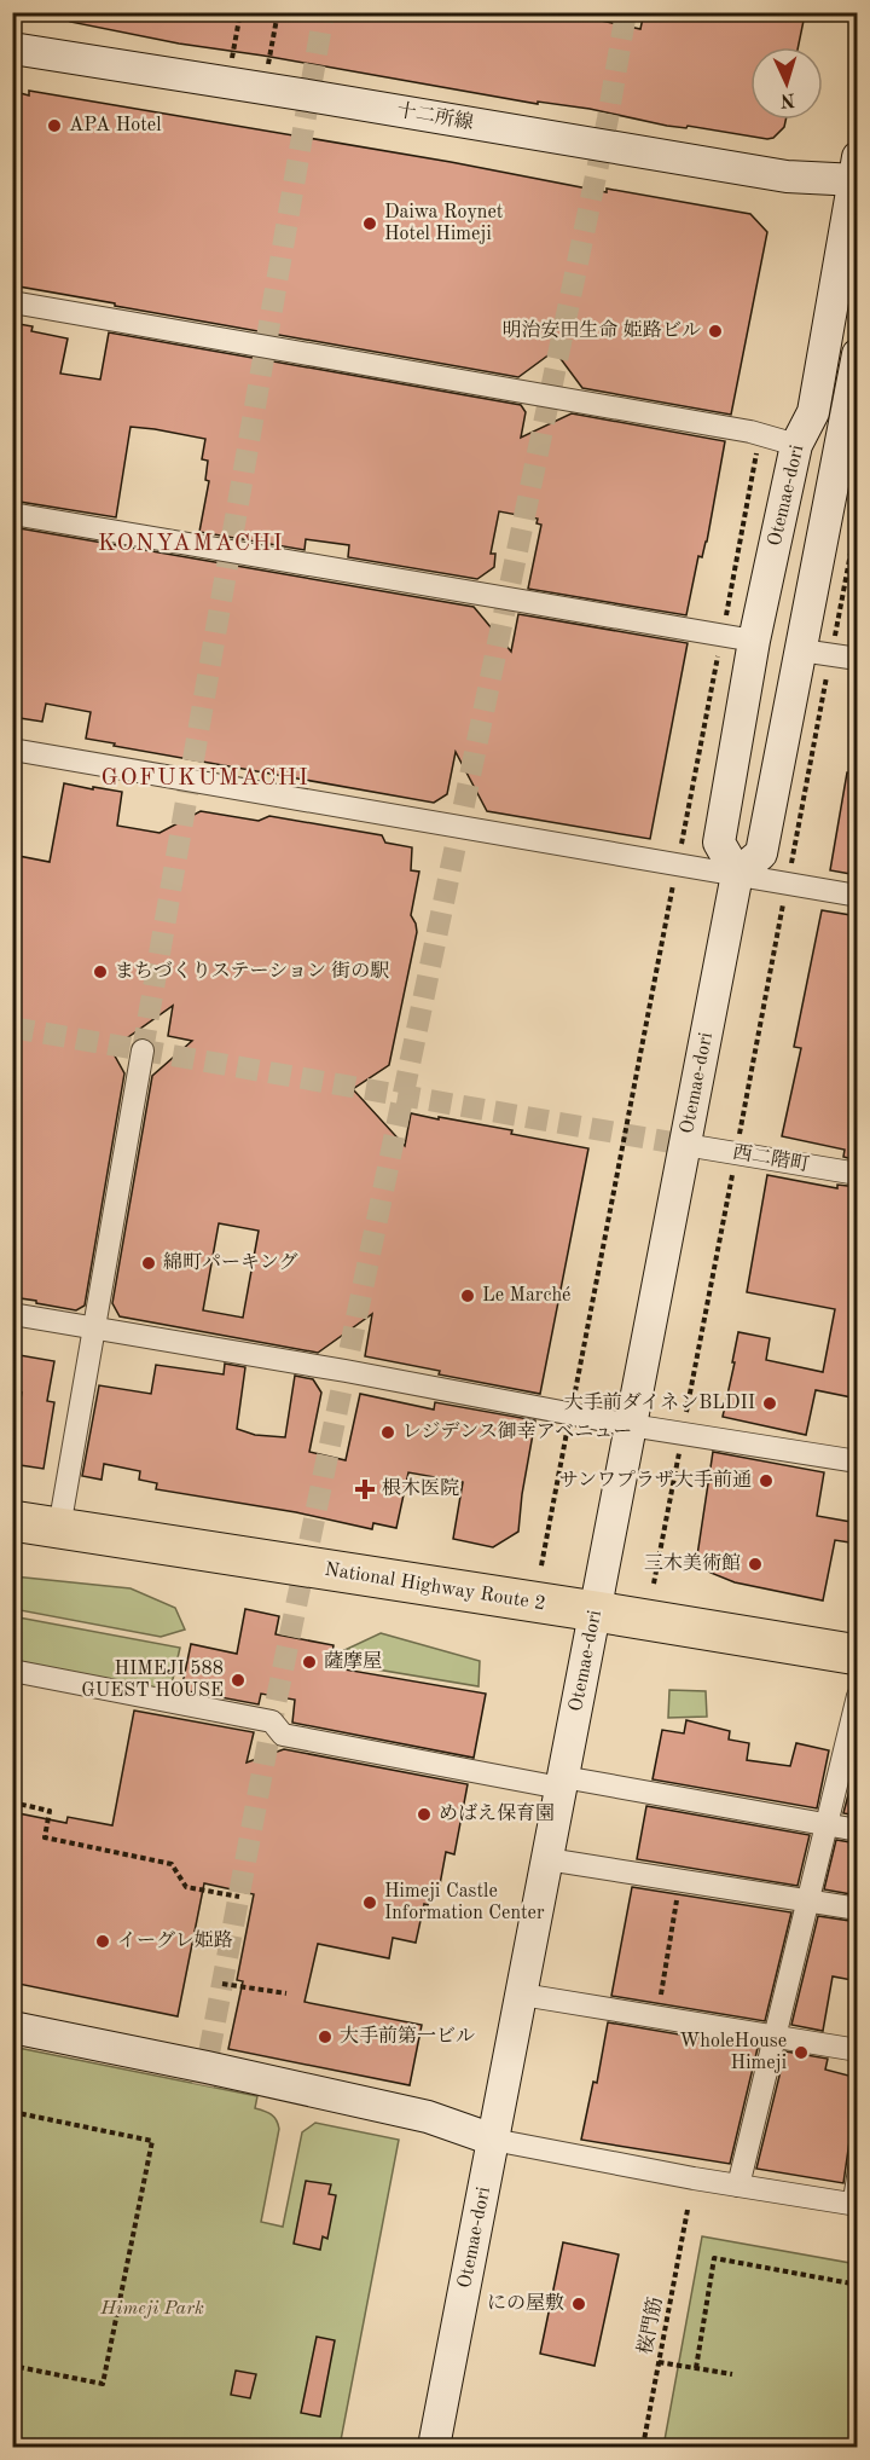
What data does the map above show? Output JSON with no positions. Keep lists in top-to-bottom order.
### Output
{
  "streets": {
    "highway": ["National Highway Route 2"],
    "street": ["十二所線", "Otemae-dori", "西二階町"],
    "path": ["桜門筋"]
  },
  "crossings": [
    ["十二所線", "Otemae-dori"],
    ["Otemae-dori", "西二階町"],
    ["Otemae-dori", "National Highway Route 2"]
  ],
  "districts": ["KONYAMACHI", "GOFUKUMACHI"],
  "parks": ["Himeji Park"],
  "places": {
    "other": [
      "APA Hotel",
      "Daiwa Roynet Hotel Himeji",
      "明治安田生命 姫路ビル",
      "まちづくりステーション 街の駅",
      "綿町パーキング",
      "Le Marché",
      "大手前ダイネンBLDII",
      "レジデンス御幸アベニュー",
      "サンワプラザ大手前通",
      "三木美術館",
      "薩摩屋",
      "HIMEJI 588 GUEST HOUSE",
      "めばえ保育園",
      "Himeji Castle Information Center",
      "イーグレ姫路",
      "大手前第一ビル",
      "WholeHouse Himeji",
      "にの屋敷"
    ],
    "health": ["根木医院"]
  },
  "north": "bottom"
}
